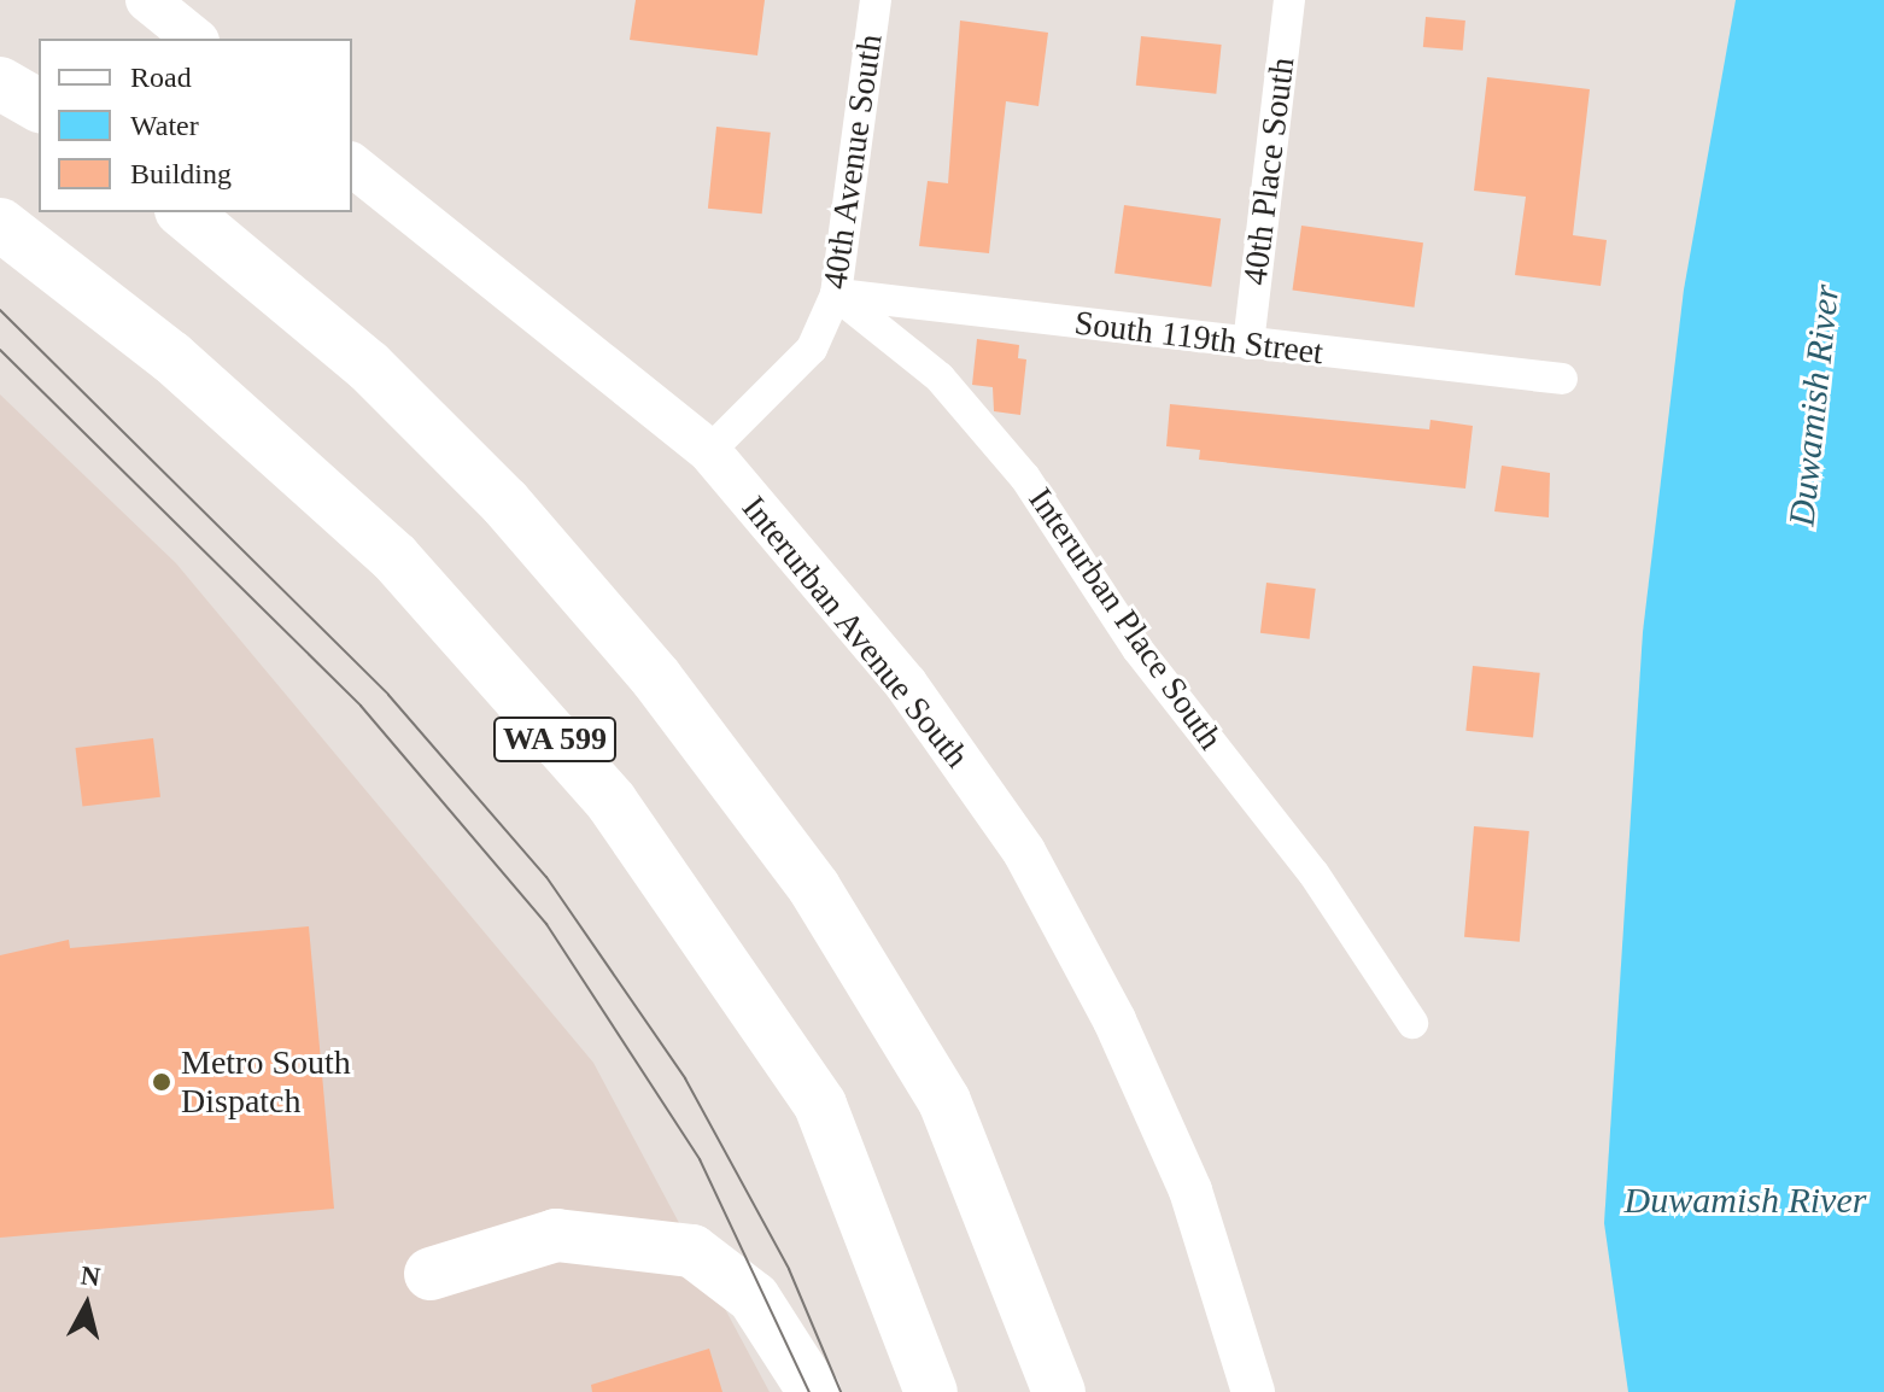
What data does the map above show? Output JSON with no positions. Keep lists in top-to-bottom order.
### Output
{
  "streets": {
    "highway": ["WA 599"],
    "street": [
      "40th Avenue South",
      "40th Place South",
      "South 119th Street",
      "Interurban Place South",
      "Interurban Avenue South"
    ]
  },
  "crossings": [
    ["40th Avenue South", "South 119th Street"],
    ["40th Avenue South", "Interurban Place South"],
    ["40th Avenue South", "Interurban Avenue South"],
    ["40th Place South", "South 119th Street"],
    ["South 119th Street", "Interurban Place South"]
  ],
  "water": ["Duwamish River"],
  "places": ["Metro South Dispatch"],
  "legend": ["Road", "Water", "Building"],
  "north": "top"
}
